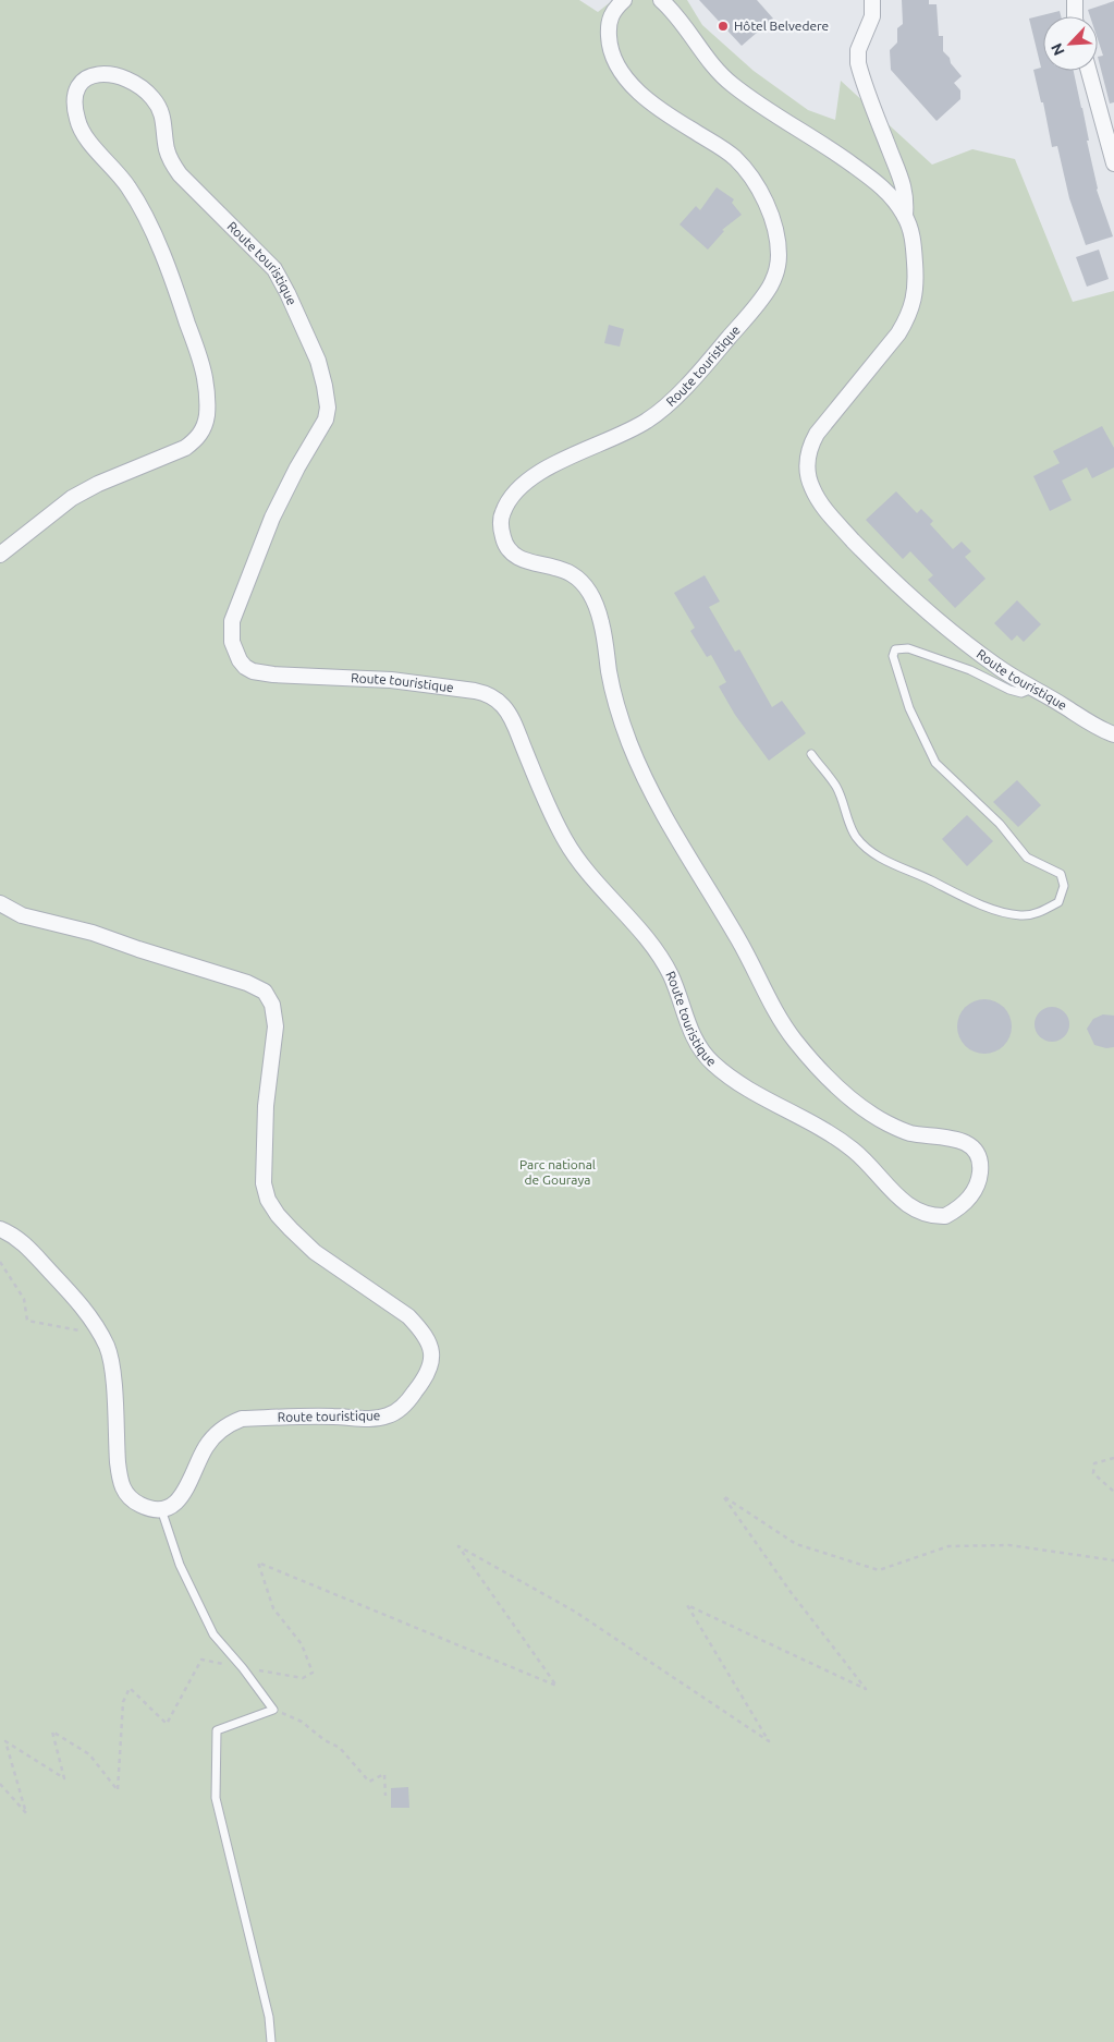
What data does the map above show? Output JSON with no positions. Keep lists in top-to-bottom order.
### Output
{
  "streets": {
    "street": ["Route touristique"]
  },
  "parks": ["Parc national de Gouraya"],
  "places": ["Hôtel Belvedere"],
  "north": "bottom left"
}
